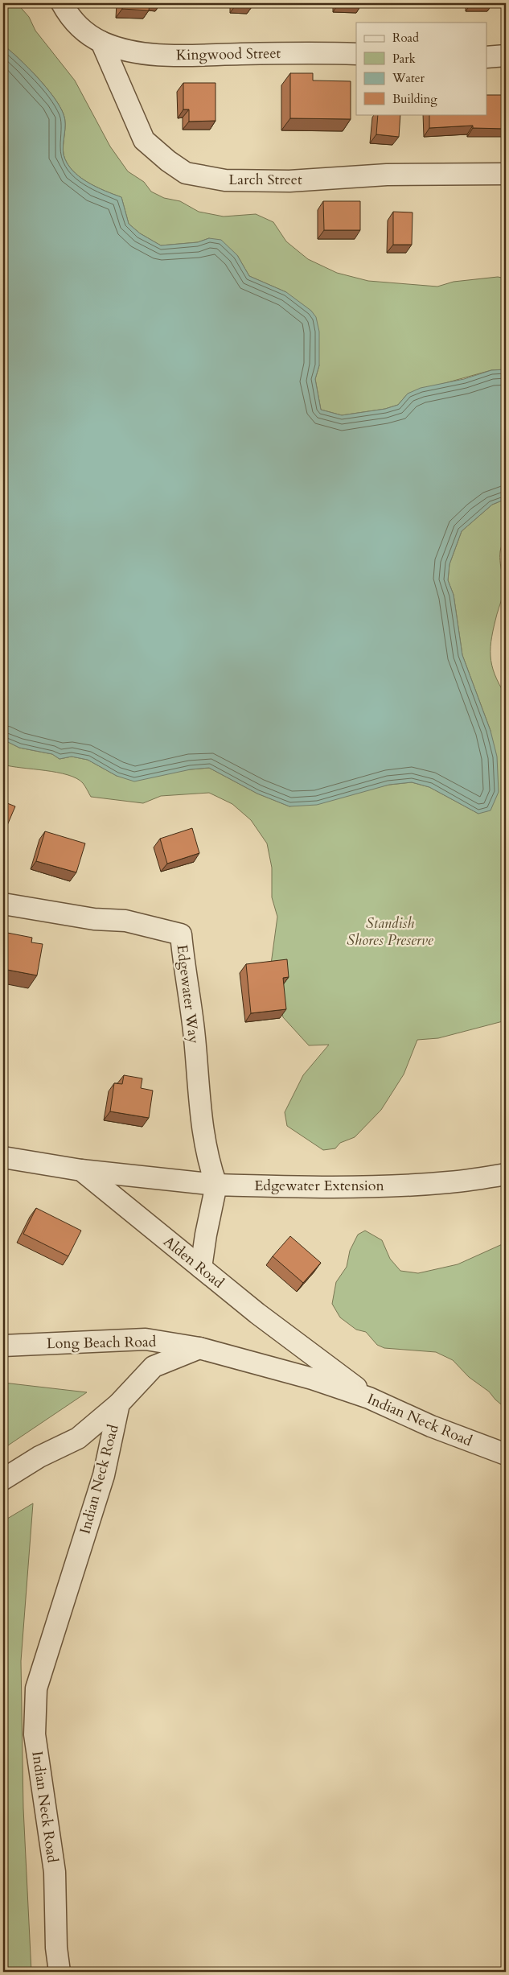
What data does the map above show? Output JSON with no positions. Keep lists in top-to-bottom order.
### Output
{
  "streets": {
    "street": [
      "Kingwood Street",
      "Larch Street",
      "Edgewater Way",
      "Edgewater Extension",
      "Alden Road",
      "Long Beach Road",
      "Indian Neck Road"
    ]
  },
  "crossings": [
    ["Kingwood Street", "Larch Street"],
    ["Edgewater Way", "Edgewater Extension"],
    ["Edgewater Extension", "Alden Road"],
    ["Alden Road", "Indian Neck Road"],
    ["Long Beach Road", "Indian Neck Road"]
  ],
  "parks": ["Standish Shores Preserve"],
  "legend": [
    "Road",
    "Park",
    "Water",
    "Building"
  ]
}
